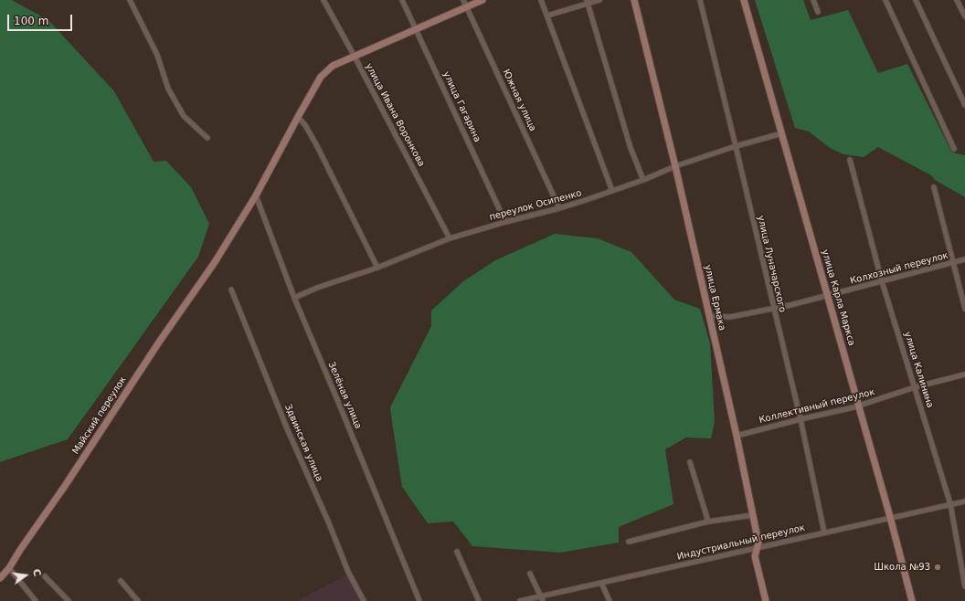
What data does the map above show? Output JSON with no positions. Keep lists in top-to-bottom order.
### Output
{
  "streets": {
    "main road": ["улица Ермака", "улица Карла Маркса", "Майский переулок"],
    "street": [
      "Южная улица",
      "улица Гагарина",
      "улица Ивана Воронкова",
      "переулок Осипенко",
      "улица Луначарского",
      "Колхозный переулок",
      "улица Калинина",
      "Зелёная улица",
      "Коллективный переулок",
      "Здвинская улица",
      "Индустриальный переулок"
    ]
  },
  "crossings": [
    ["Южная улица", "переулок Осипенко"],
    ["улица Гагарина", "переулок Осипенко"],
    ["улица Гагарина", "Майский переулок"],
    ["улица Ивана Воронкова", "переулок Осипенко"],
    ["улица Ивана Воронкова", "Майский переулок"],
    ["переулок Осипенко", "улица Луначарского"],
    ["переулок Осипенко", "улица Ермака"],
    ["переулок Осипенко", "улица Карла Маркса"],
    ["переулок Осипенко", "Зелёная улица"],
    ["улица Луначарского", "Колхозный переулок"],
    ["улица Луначарского", "Коллективный переулок"],
    ["улица Луначарского", "Индустриальный переулок"],
    ["Колхозный переулок", "улица Ермака"],
    ["Колхозный переулок", "улица Карла Маркса"],
    ["Колхозный переулок", "улица Калинина"],
    ["улица Ермака", "Коллективный переулок"],
    ["улица Ермака", "Индустриальный переулок"],
    ["улица Карла Маркса", "Коллективный переулок"],
    ["улица Карла Маркса", "Индустриальный переулок"],
    ["улица Калинина", "Коллективный переулок"],
    ["улица Калинина", "Индустриальный переулок"],
    ["Зелёная улица", "Майский переулок"]
  ],
  "places": ["Школа №93"],
  "scale_bar": "100 m",
  "north": "right"
}
